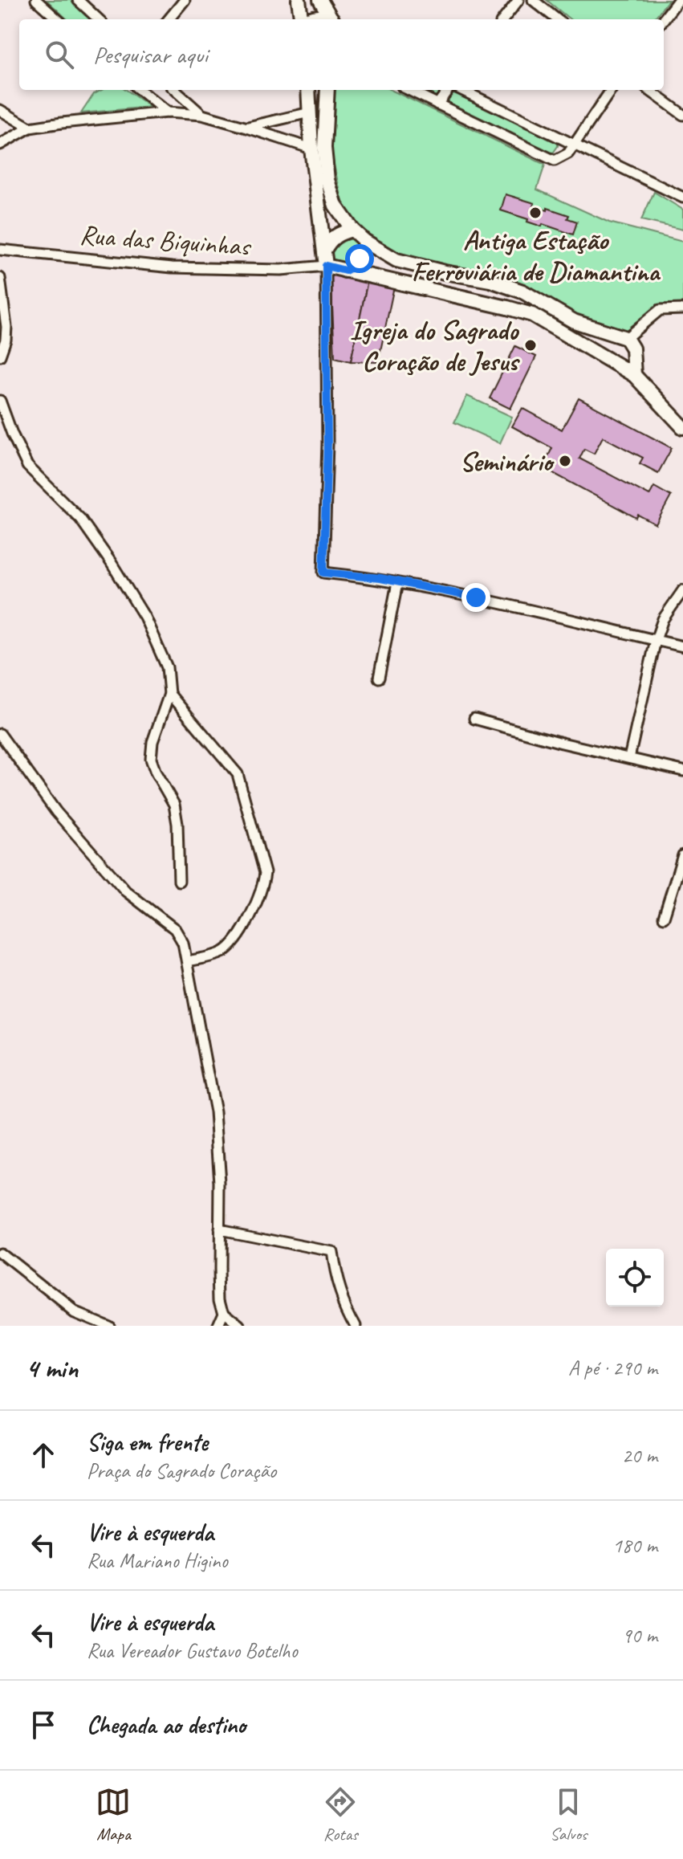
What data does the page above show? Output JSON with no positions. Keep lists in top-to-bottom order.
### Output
{
  "streets": {
    "street": ["Rua das Biquinhas"]
  },
  "places": ["Antiga Estação Ferroviária de Diamantina", "Igreja do Sagrado Coração de Jesus", "Seminário"],
  "page": {
    "search": "Pesquisar aqui",
    "heading": ["4 min", "A pé · 290 m"],
    "list": [
      ["Siga em frente", "Praça do Sagrado Coração", "20 m"],
      ["Vire à esquerda", "Rua Mariano Higino", "180 m"],
      ["Vire à esquerda", "Rua Vereador Gustavo Botelho", "90 m"],
      "Chegada ao destino"
    ],
    "nav": ["Mapa", "Rotas", "Salvos"]
  }
}
